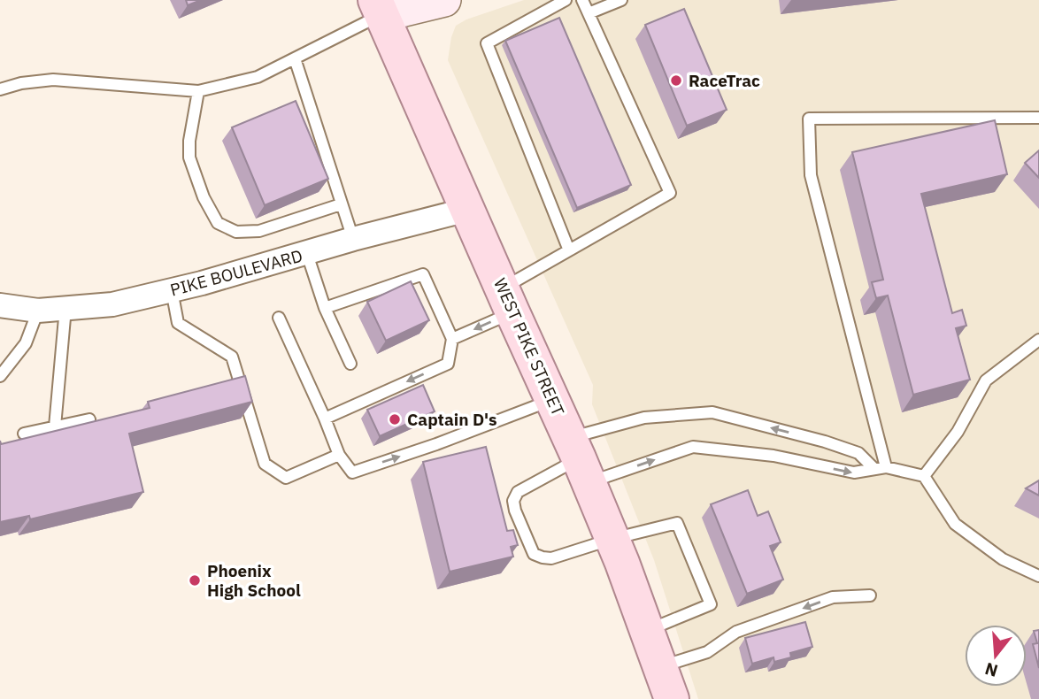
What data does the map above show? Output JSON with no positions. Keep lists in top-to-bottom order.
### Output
{
  "streets": {
    "main road": ["WEST PIKE STREET"],
    "street": ["PIKE BOULEVARD"]
  },
  "crossings": [
    ["PIKE BOULEVARD", "WEST PIKE STREET"]
  ],
  "places": ["RaceTrac", "Captain D's", "Phoenix High School"],
  "north": "bottom"
}
